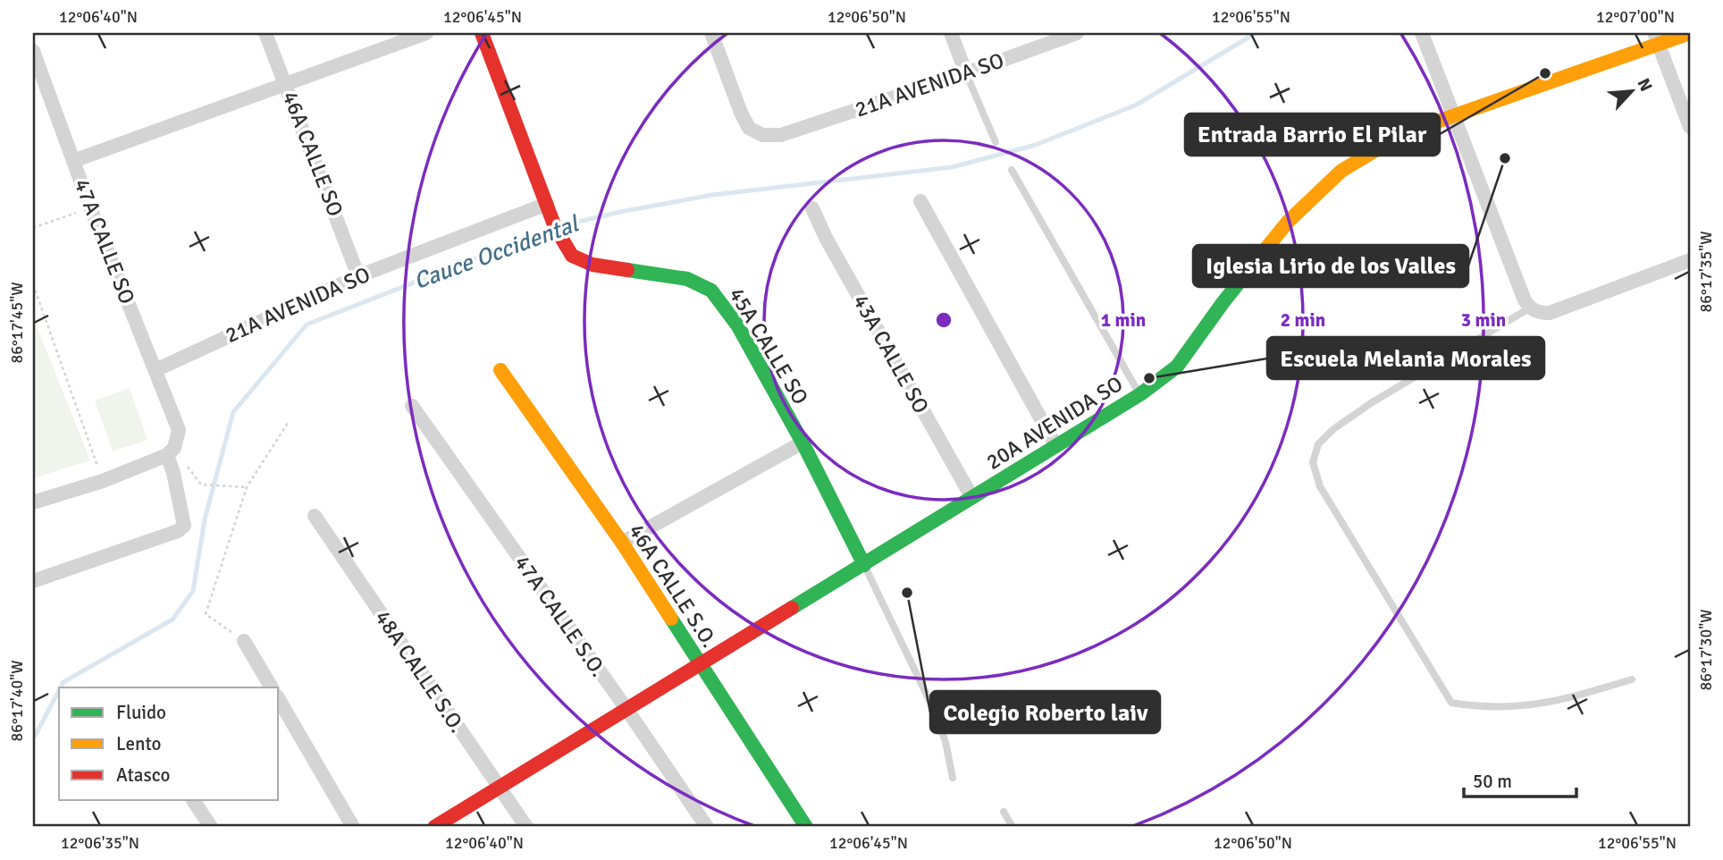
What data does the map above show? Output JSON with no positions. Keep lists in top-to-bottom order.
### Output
{
  "streets": {
    "street": [
      "21A AVENIDA SO",
      "46A CALLE SO",
      "47A CALLE SO",
      "45A CALLE SO",
      "43A CALLE SO",
      "20A AVENIDA SO",
      "46A CALLE S.O.",
      "47A CALLE S.O.",
      "48A CALLE S.O."
    ]
  },
  "crossings": [
    ["21A AVENIDA SO", "46A CALLE SO"],
    ["21A AVENIDA SO", "47A CALLE SO"],
    ["21A AVENIDA SO", "45A CALLE SO"],
    ["45A CALLE SO", "20A AVENIDA SO"],
    ["43A CALLE SO", "20A AVENIDA SO"],
    ["20A AVENIDA SO", "46A CALLE S.O."],
    ["20A AVENIDA SO", "47A CALLE S.O."],
    ["20A AVENIDA SO", "48A CALLE S.O."]
  ],
  "water": ["Cauce Occidental"],
  "places": [
    "Entrada Barrio El Pilar",
    "Iglesia Lirio de los Valles",
    "Escuela Melania Morales",
    "Colegio Roberto laiv"
  ],
  "legend": ["Fluido", "Lento", "Atasco"],
  "scale_bar": "50 m",
  "north": "top right",
  "coordinates": [
    "12°06'40\"N",
    "12°06'45\"N",
    "12°06'50\"N",
    "12°06'55\"N",
    "12°07'00\"N",
    "86°17'35\"W",
    "86°17'45\"W",
    "86°17'30\"W",
    "86°17'40\"W",
    "12°06'35\"N"
  ],
  "rings": ["1 min", "2 min", "3 min"]
}
